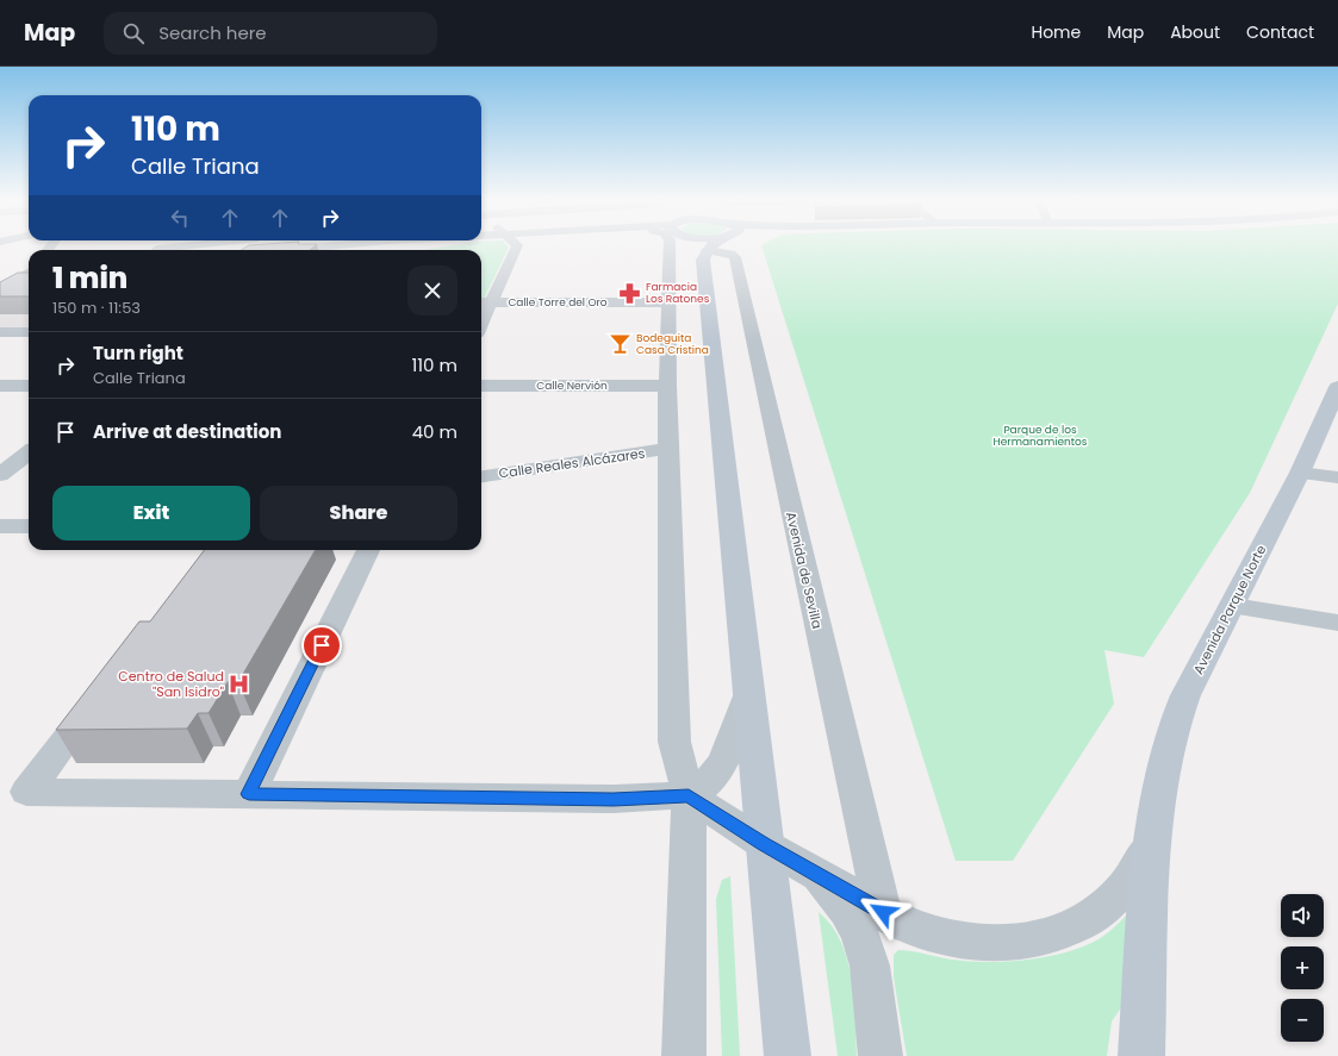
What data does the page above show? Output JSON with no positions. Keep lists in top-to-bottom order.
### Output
{
  "streets": {
    "street": [
      "Calle Torre del Oro",
      "Calle Nervión",
      "Calle Reales Alcázares",
      "Avenida de Sevilla",
      "Avenida Parque Norte"
    ]
  },
  "parks": ["Parque de los Hermanamientos"],
  "places": {
    "pharmacy": ["Farmacia Los Ratones"],
    "bar": ["Bodeguita Casa Cristina"],
    "hospital": ["Centro de Salud \"San Isidro\""]
  },
  "page": {
    "header": "Map",
    "search": "Search here",
    "nav": [
      "Home",
      "Map",
      "About",
      "Contact"
    ],
    "turn": ["110 m", "Calle Triana"],
    "heading": ["1 min", "150 m · 11:53"],
    "list": [
      {
        "name": "Turn right",
        "note": "Calle Triana",
        "value": "110 m"
      },
      {
        "name": "Arrive at destination",
        "value": "40 m"
      }
    ],
    "buttons": ["Exit", "Share"],
    "map_buttons": ["+", "−"]
  }
}
